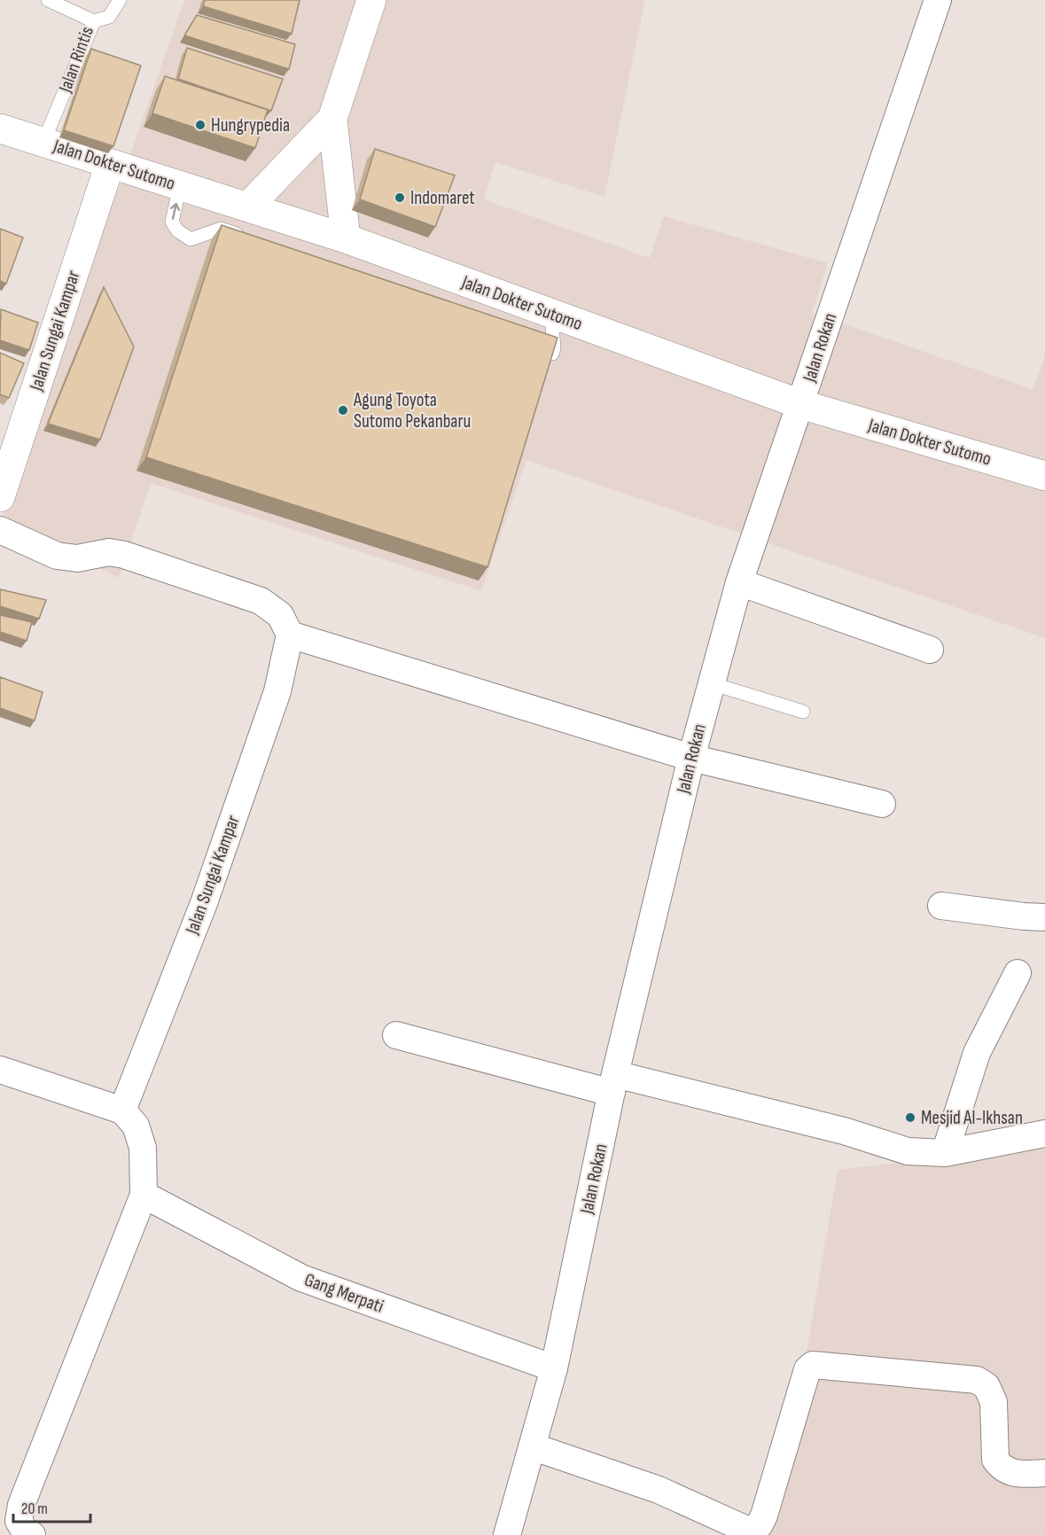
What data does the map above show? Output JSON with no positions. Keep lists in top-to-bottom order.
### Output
{
  "streets": {
    "main road": ["Jalan Dokter Sutomo", "Jalan Sungai Kampar"],
    "street": ["Jalan Rokan", "Gang Merpati"],
    "lane": ["Jalan Rintis"]
  },
  "crossings": [
    ["Jalan Rintis", "Jalan Dokter Sutomo"],
    ["Jalan Dokter Sutomo", "Jalan Sungai Kampar"],
    ["Jalan Dokter Sutomo", "Jalan Rokan"],
    ["Jalan Rokan", "Gang Merpati"]
  ],
  "places": [
    "Hungrypedia",
    "Indomaret",
    "Agung Toyota Sutomo Pekanbaru",
    "Mesjid Al-Ikhsan"
  ],
  "scale_bar": "20 m"
}
